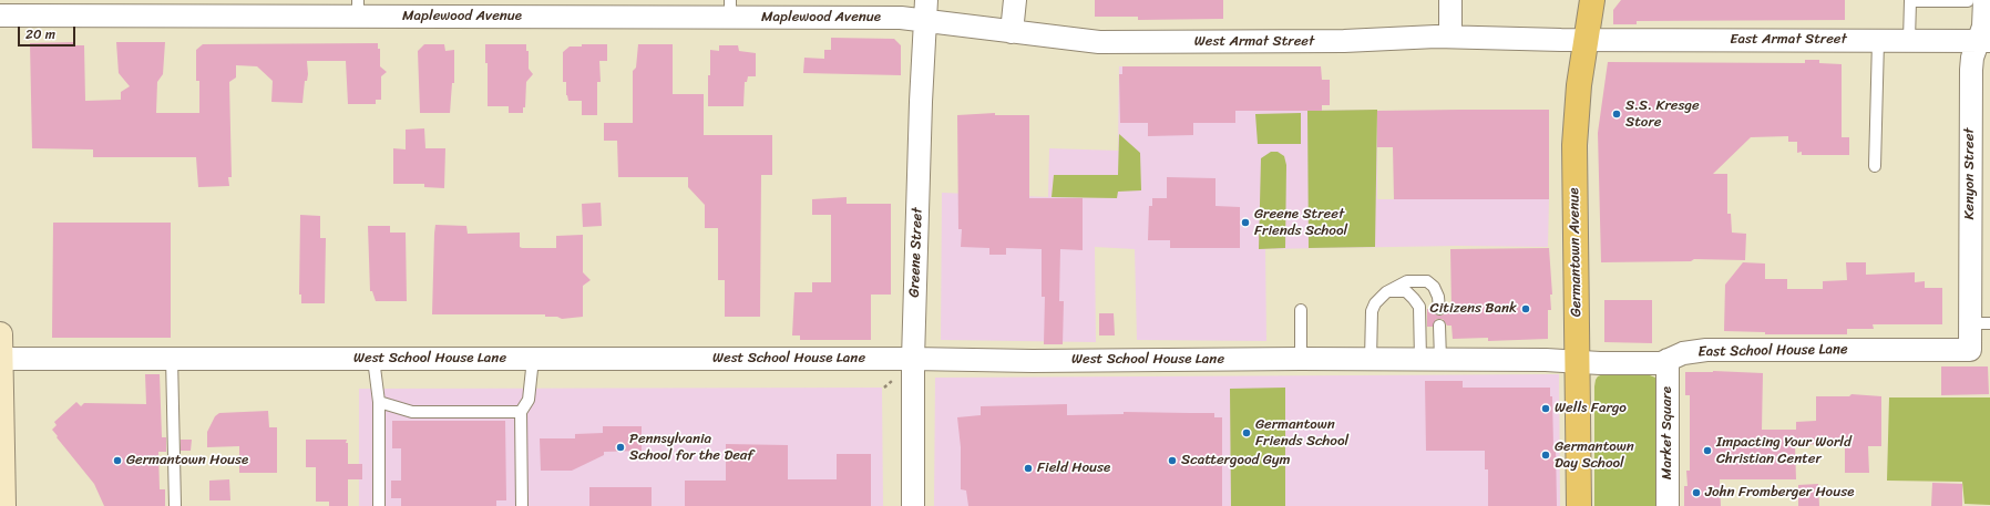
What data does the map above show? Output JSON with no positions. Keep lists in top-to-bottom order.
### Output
{
  "streets": {
    "main road": ["Germantown Avenue"],
    "street": [
      "Maplewood Avenue",
      "East Armat Street",
      "West Armat Street",
      "Kenyon Street",
      "Greene Street",
      "East School House Lane",
      "West School House Lane",
      "Market Square"
    ]
  },
  "crossings": [
    ["Maplewood Avenue", "West Armat Street"],
    ["Maplewood Avenue", "Greene Street"],
    ["East Armat Street", "West Armat Street"],
    ["East Armat Street", "Kenyon Street"],
    ["East Armat Street", "Germantown Avenue"],
    ["West Armat Street", "Greene Street"],
    ["West Armat Street", "Germantown Avenue"],
    ["Kenyon Street", "East School House Lane"],
    ["Greene Street", "West School House Lane"],
    ["Germantown Avenue", "East School House Lane"],
    ["Germantown Avenue", "West School House Lane"],
    ["East School House Lane", "West School House Lane"],
    ["East School House Lane", "Market Square"]
  ],
  "places": [
    "S.S. Kresge Store",
    "Greene Street Friends School",
    "Citizens Bank",
    "Wells Fargo",
    "Germantown Friends School",
    "Pennsylvania School for the Deaf",
    "Impacting Your World Christian Center",
    "Germantown Day School",
    "Germantown House",
    "Scattergood Gym",
    "Field House",
    "John Fromberger House"
  ],
  "scale_bar": "20 m"
}
